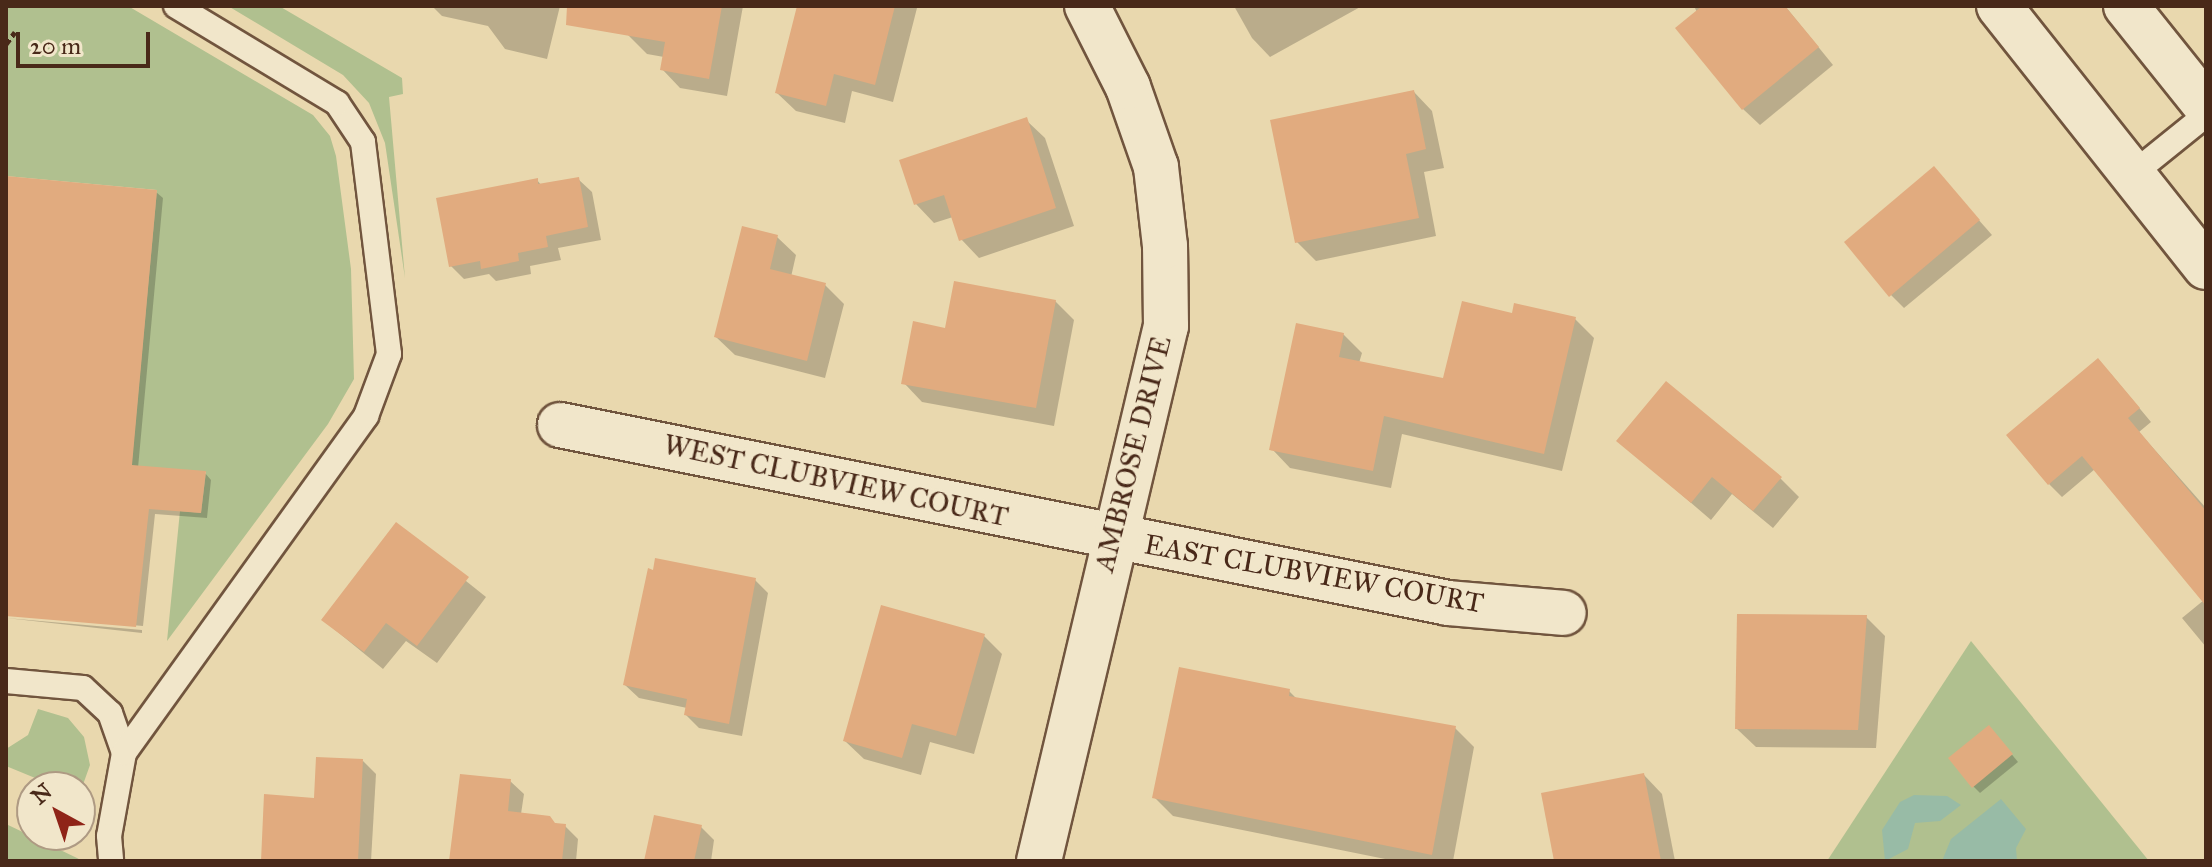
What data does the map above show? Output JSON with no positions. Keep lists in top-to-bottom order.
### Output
{
  "streets": {
    "street": ["AMBROSE DRIVE", "WEST CLUBVIEW COURT", "EAST CLUBVIEW COURT"]
  },
  "crossings": [
    ["AMBROSE DRIVE", "WEST CLUBVIEW COURT"],
    ["AMBROSE DRIVE", "EAST CLUBVIEW COURT"],
    ["WEST CLUBVIEW COURT", "EAST CLUBVIEW COURT"]
  ],
  "scale_bar": "20 m",
  "north": "top left"
}
